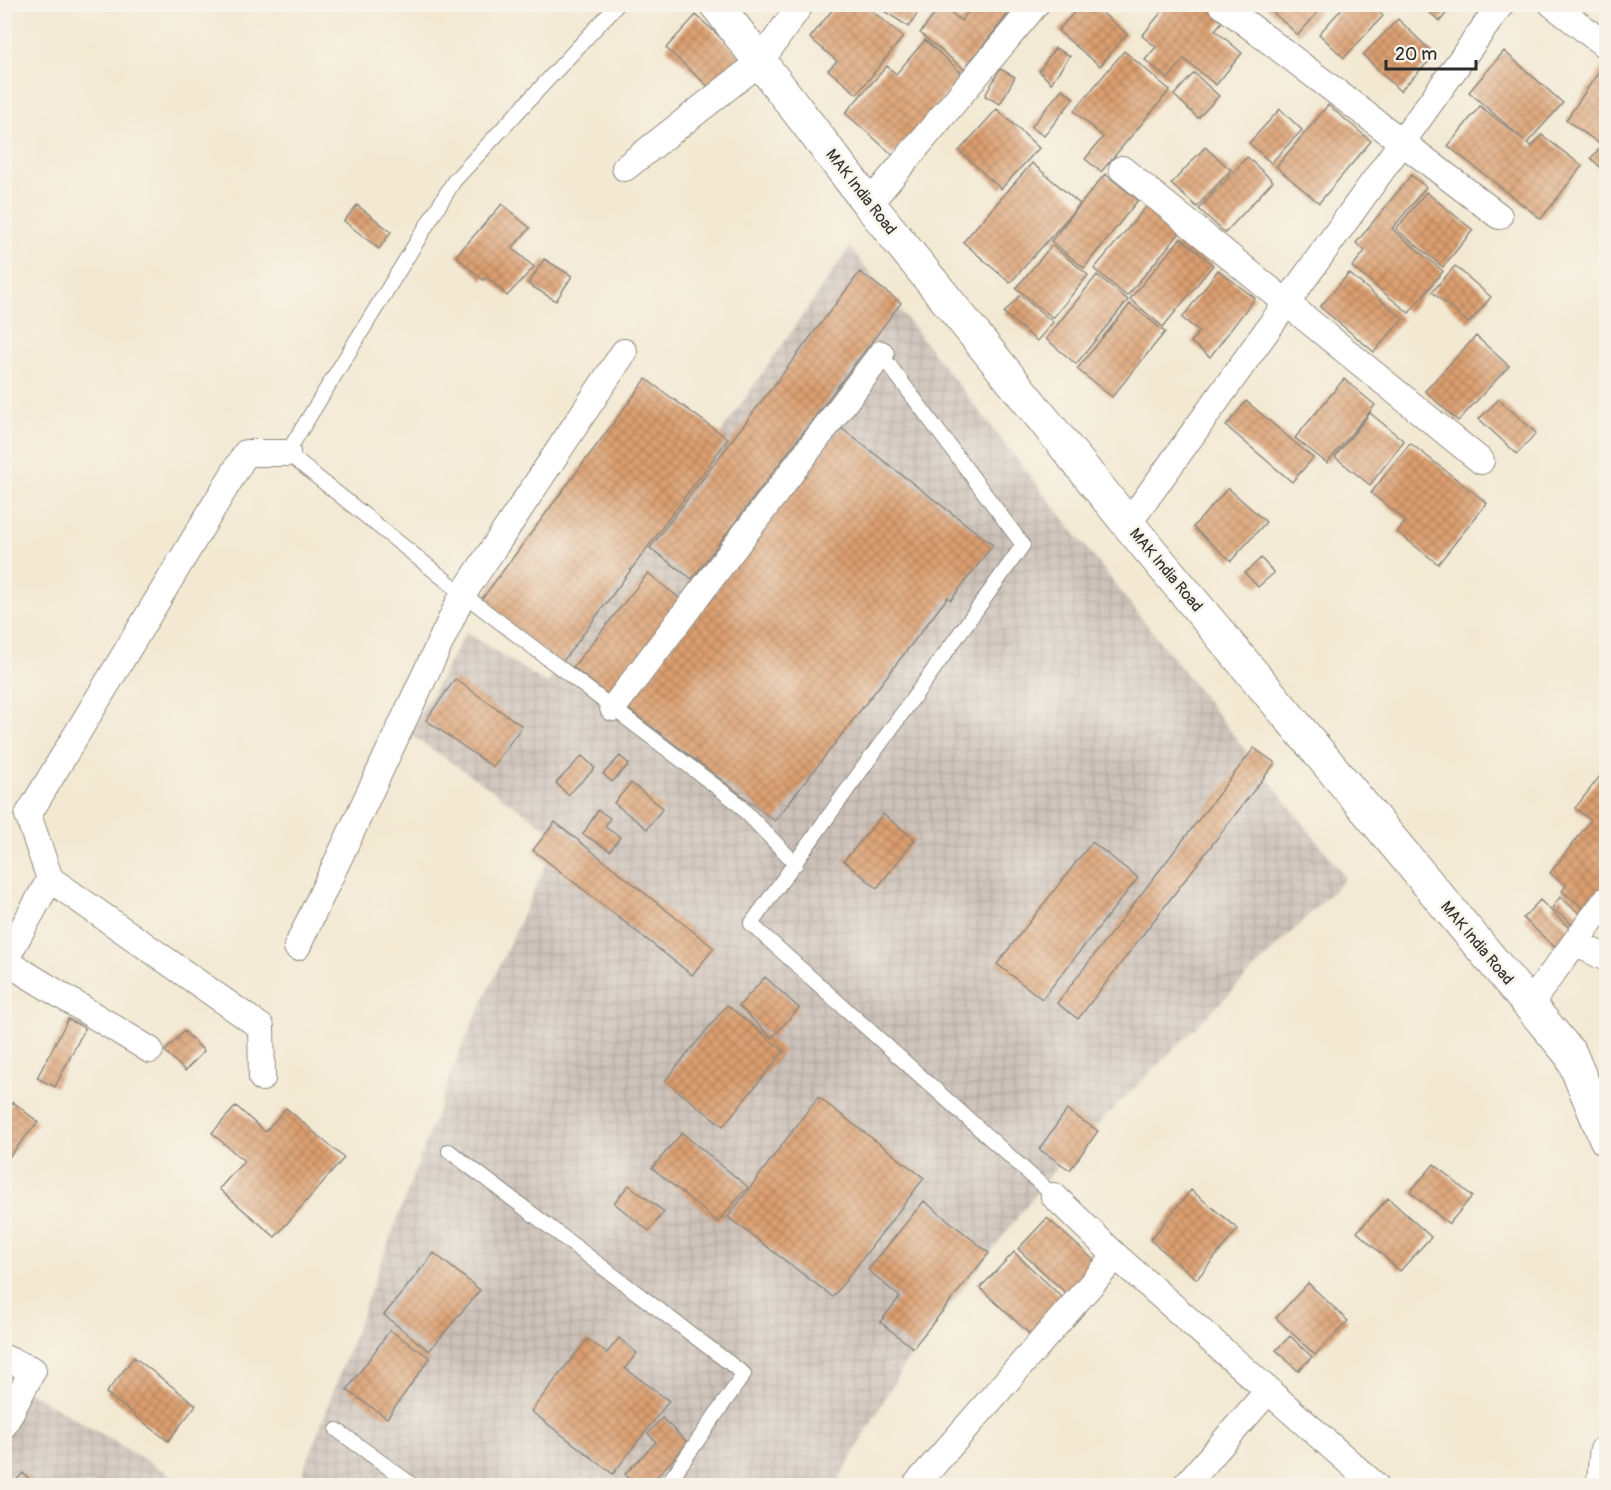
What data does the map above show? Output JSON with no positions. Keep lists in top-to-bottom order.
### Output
{
  "streets": {
    "street": ["MAK India Road"]
  },
  "scale_bar": "20 m"
}
